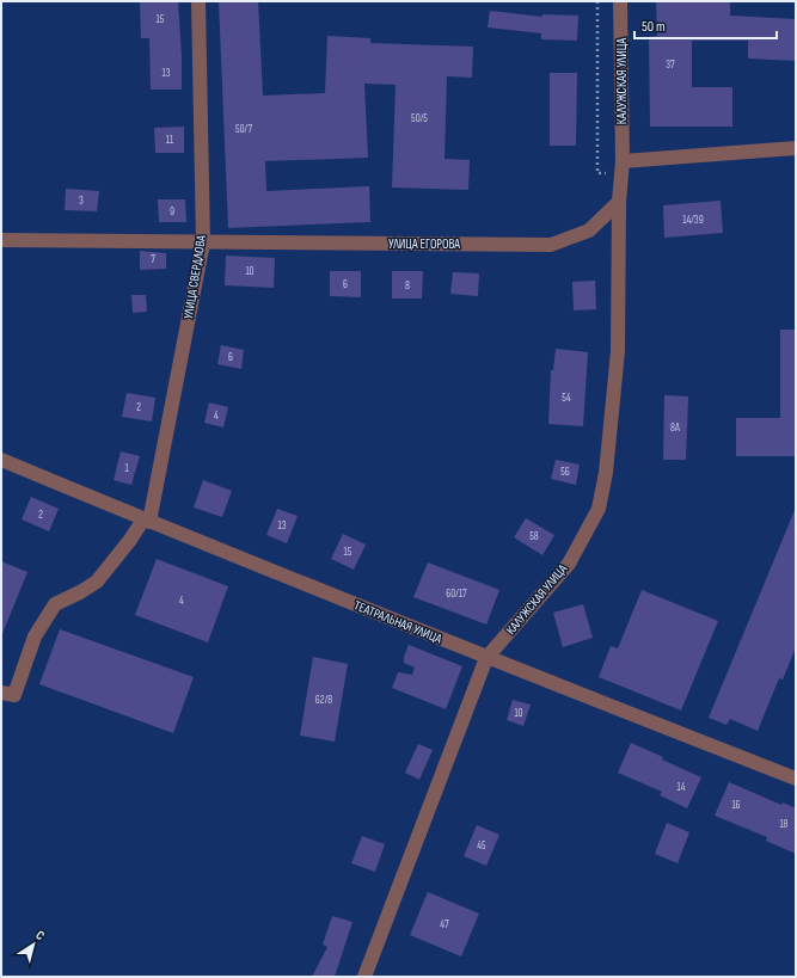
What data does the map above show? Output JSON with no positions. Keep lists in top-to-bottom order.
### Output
{
  "streets": {
    "street": [
      "КАЛУЖСКАЯ УЛИЦА",
      "УЛИЦА ЕГОРОВА",
      "УЛИЦА СВЕРДЛОВА",
      "ТЕАТРАЛЬНАЯ УЛИЦА"
    ]
  },
  "crossings": [
    ["КАЛУЖСКАЯ УЛИЦА", "УЛИЦА ЕГОРОВА"],
    ["КАЛУЖСКАЯ УЛИЦА", "ТЕАТРАЛЬНАЯ УЛИЦА"],
    ["УЛИЦА ЕГОРОВА", "УЛИЦА СВЕРДЛОВА"],
    ["УЛИЦА СВЕРДЛОВА", "ТЕАТРАЛЬНАЯ УЛИЦА"]
  ],
  "house_numbers": [
    "15",
    "37",
    "13",
    "50/5",
    "50/7",
    "11",
    "3",
    "9",
    "14/39",
    "7",
    "10",
    "6",
    "8",
    "6",
    "54",
    "2",
    "4",
    "8А",
    "1",
    "56",
    "2",
    "13",
    "58",
    "15",
    "60/17",
    "4",
    "62/8",
    "10",
    "14",
    "16",
    "18",
    "45",
    "47"
  ],
  "scale_bar": "50 m",
  "north": "top right"
}
